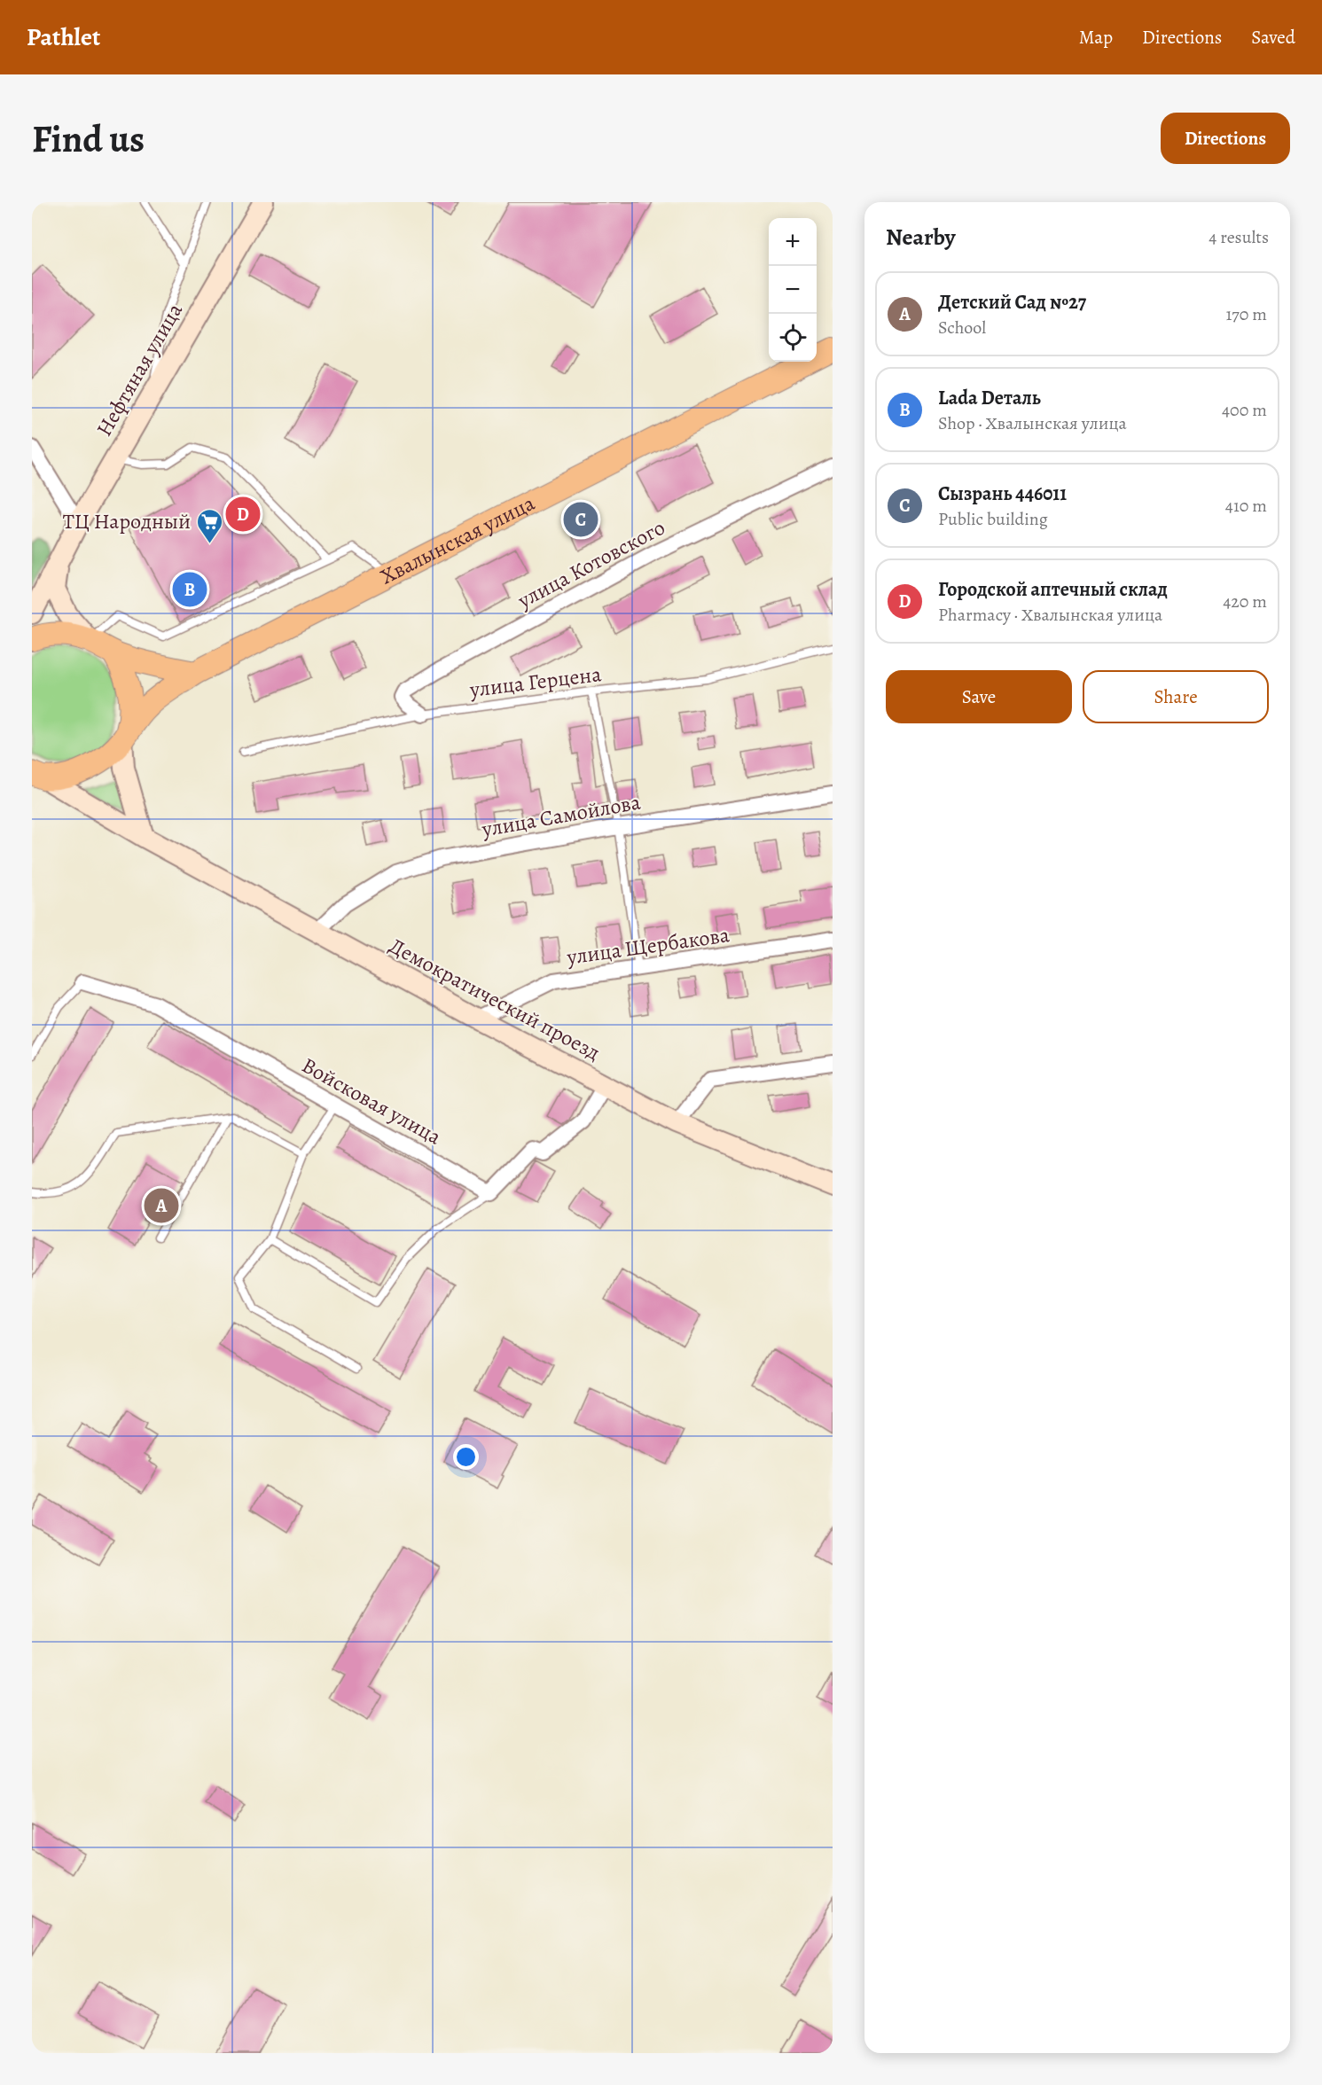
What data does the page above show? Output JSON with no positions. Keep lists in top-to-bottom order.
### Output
{
  "streets": {
    "main road": ["Нефтяная улица", "Хвалынская улица", "Демократический проезд"],
    "street": [
      "улица Котовского",
      "улица Самойлова",
      "улица Щербакова",
      "Войсковая улица"
    ],
    "lane": ["улица Герцена"]
  },
  "crossings": [
    ["Хвалынская улица", "Демократический проезд"],
    ["улица Котовского", "улица Герцена"],
    ["улица Самойлова", "Демократический проезд"],
    ["улица Щербакова", "Демократический проезд"]
  ],
  "places": {
    "supermarket": ["ТЦ Народный"]
  },
  "page": {
    "header": "Pathlet",
    "nav": ["Map", "Directions", "Saved"],
    "buttons": [
      "Directions",
      ["Save", "Share"]
    ],
    "title": "Find us",
    "heading": ["Nearby", "4 results"],
    "map_buttons": ["+", "−"],
    "list": [
      {
        "mark": "A",
        "name": "Детский Сад №27",
        "note": "School",
        "value": "170 m"
      },
      {
        "mark": "B",
        "name": "Lada Dеталь",
        "note": "Shop · Хвалынская улица",
        "value": "400 m"
      },
      {
        "mark": "C",
        "name": "Сызрань 446011",
        "note": "Public building",
        "value": "410 m"
      },
      {
        "mark": "D",
        "name": "Городской аптечный склад",
        "note": "Pharmacy · Хвалынская улица",
        "value": "420 m"
      }
    ],
    "pins": [
      "D",
      "C",
      "B",
      "A"
    ]
  }
}
